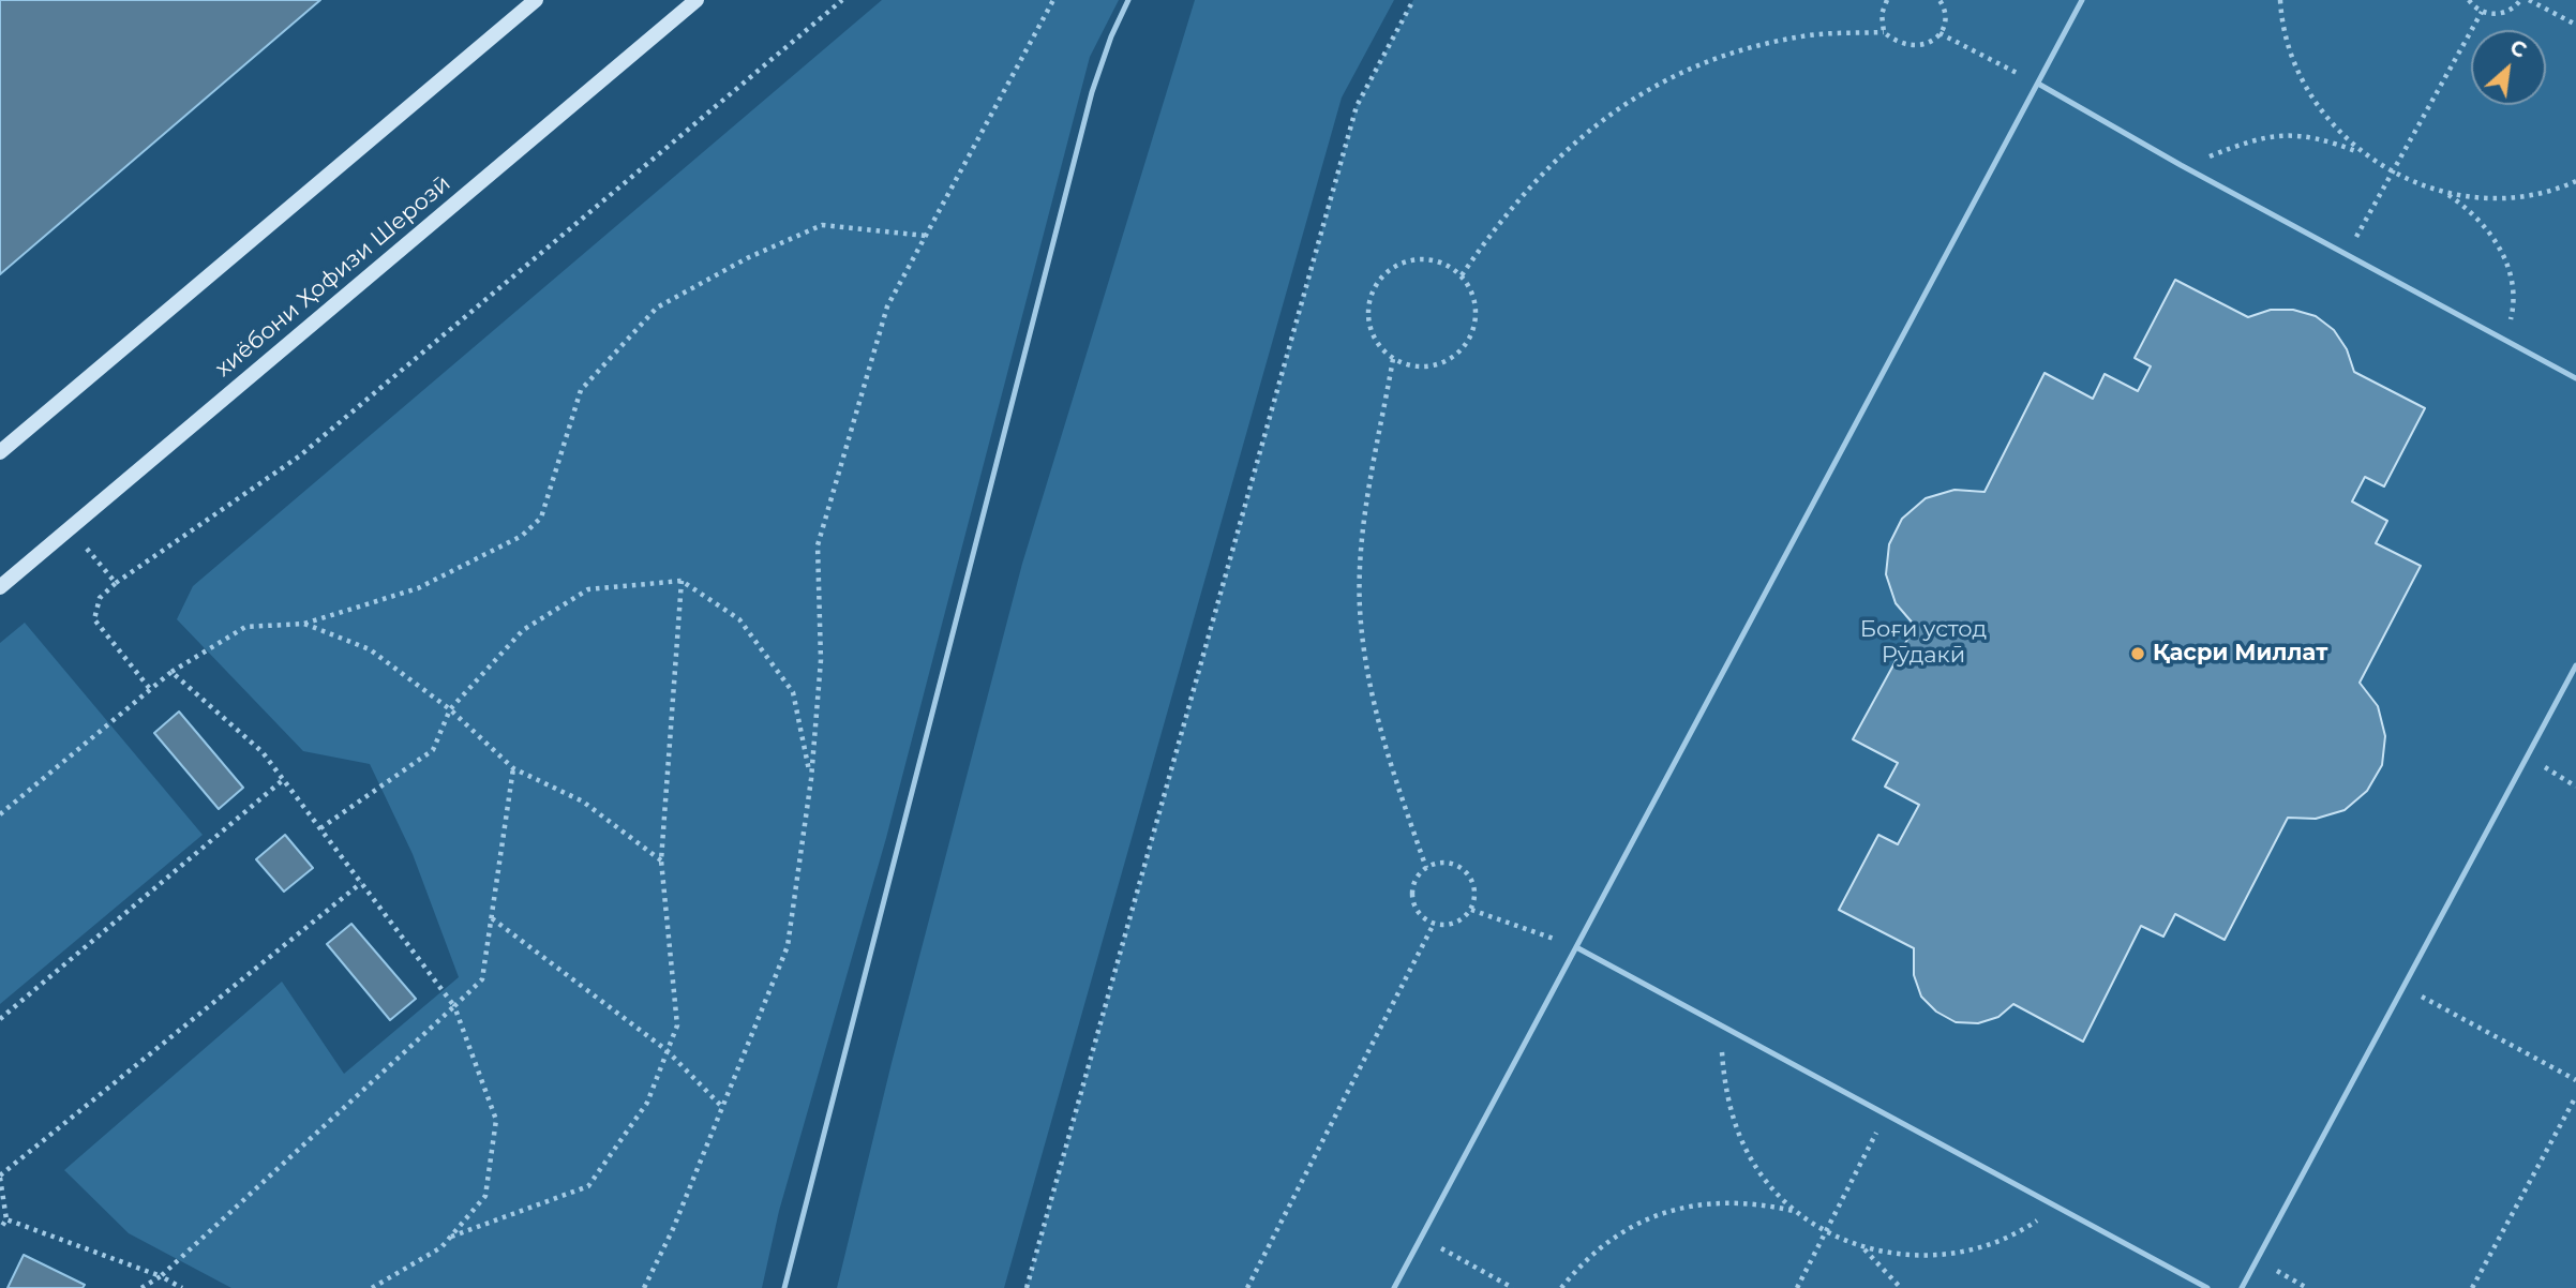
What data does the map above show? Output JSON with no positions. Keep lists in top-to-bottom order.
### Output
{
  "streets": {
    "main road": ["хиёбони Ҳофизи Шерозӣ"]
  },
  "parks": ["Боғи устод Рӯдакӣ"],
  "places": ["Қасри Миллат"],
  "north": "top right"
}
